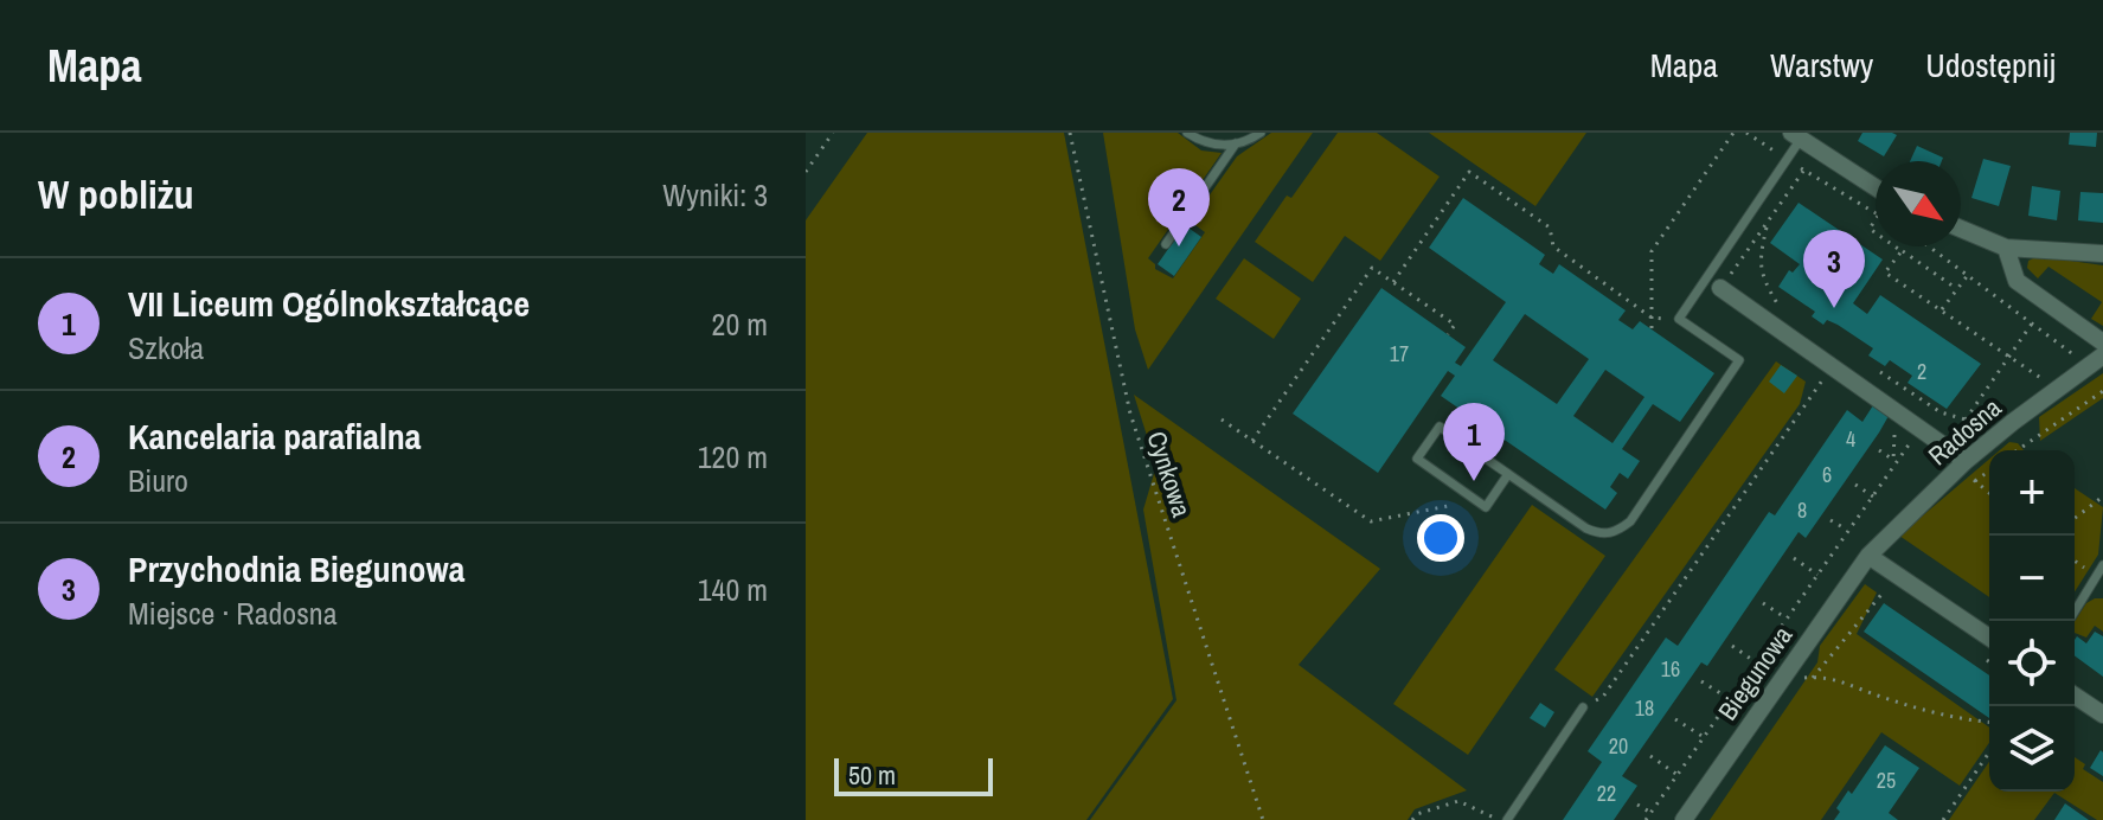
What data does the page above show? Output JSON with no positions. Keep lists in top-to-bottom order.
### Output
{
  "streets": {
    "street": ["Radosna", "Biegunowa"],
    "path": ["Cynkowa"]
  },
  "crossings": [
    ["Radosna", "Biegunowa"]
  ],
  "house_numbers": [
    "17",
    "2",
    "4",
    "6",
    "8",
    "16",
    "18",
    "20",
    "25",
    "22"
  ],
  "scale_bar": "50 m",
  "north": "bottom right",
  "page": {
    "header": "Mapa",
    "nav": ["Mapa", "Warstwy", "Udostępnij"],
    "heading": ["W pobliżu", "Wyniki: 3"],
    "pins": ["2", "3", "1"],
    "list": [
      {
        "mark": "1",
        "name": "VII Liceum Ogólnokształcące",
        "note": "Szkoła",
        "value": "20 m"
      },
      {
        "mark": "2",
        "name": "Kancelaria parafialna",
        "note": "Biuro",
        "value": "120 m"
      },
      {
        "mark": "3",
        "name": "Przychodnia Biegunowa",
        "note": "Miejsce · Radosna",
        "value": "140 m"
      }
    ],
    "map_buttons": ["+", "−"],
    "scale": "50 m"
  }
}
